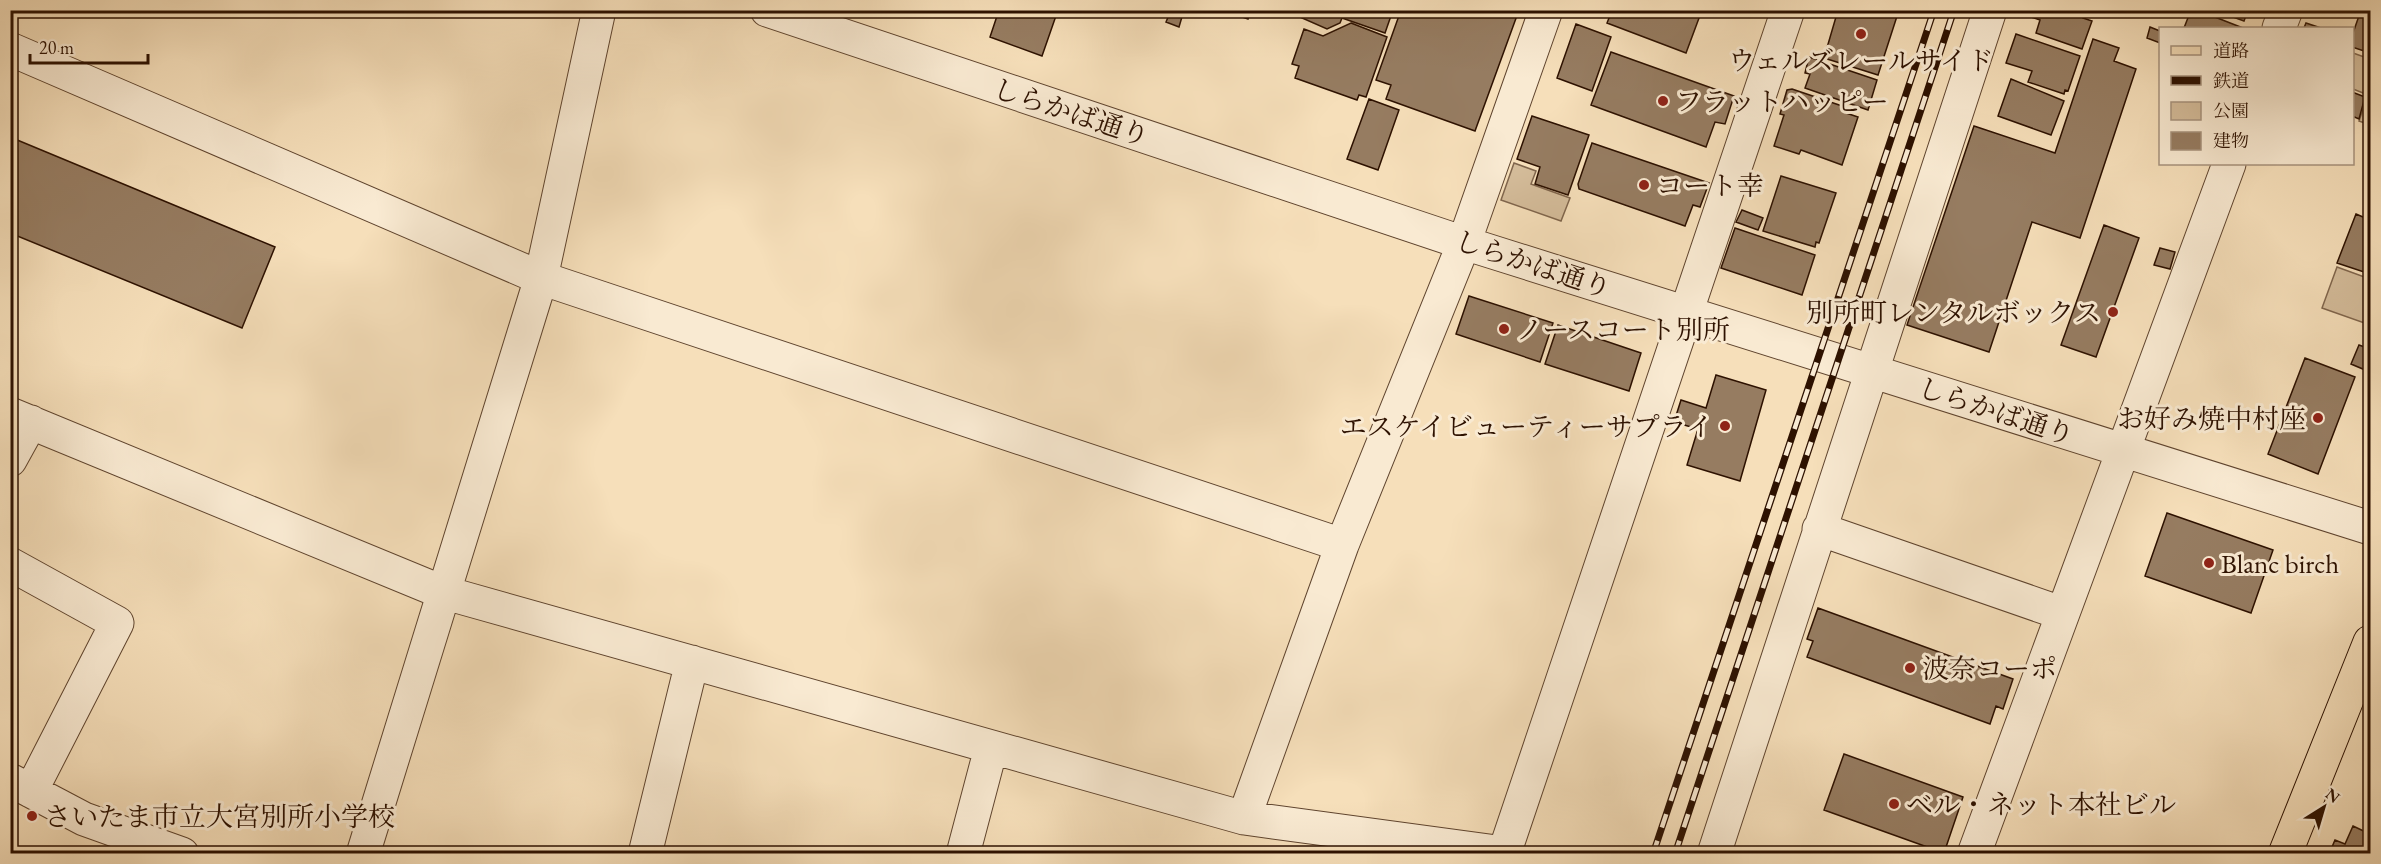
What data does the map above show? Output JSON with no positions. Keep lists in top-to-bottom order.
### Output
{
  "streets": {
    "street": ["しらかば通り"]
  },
  "places": [
    "ウェルズレールサイド",
    "フラットハッピー",
    "コート幸",
    "別所町レンタルボックス",
    "ノースコート別所",
    "お好み焼中村座",
    "エスケイビューティーサプライ",
    "Blanc birch",
    "波奈コーポ",
    "ベル・ネット本社ビル",
    "さいたま市立大宮別所小学校"
  ],
  "legend": [
    "道路",
    "鉄道",
    "公園",
    "建物"
  ],
  "scale_bar": "20 m",
  "north": "top right"
}
